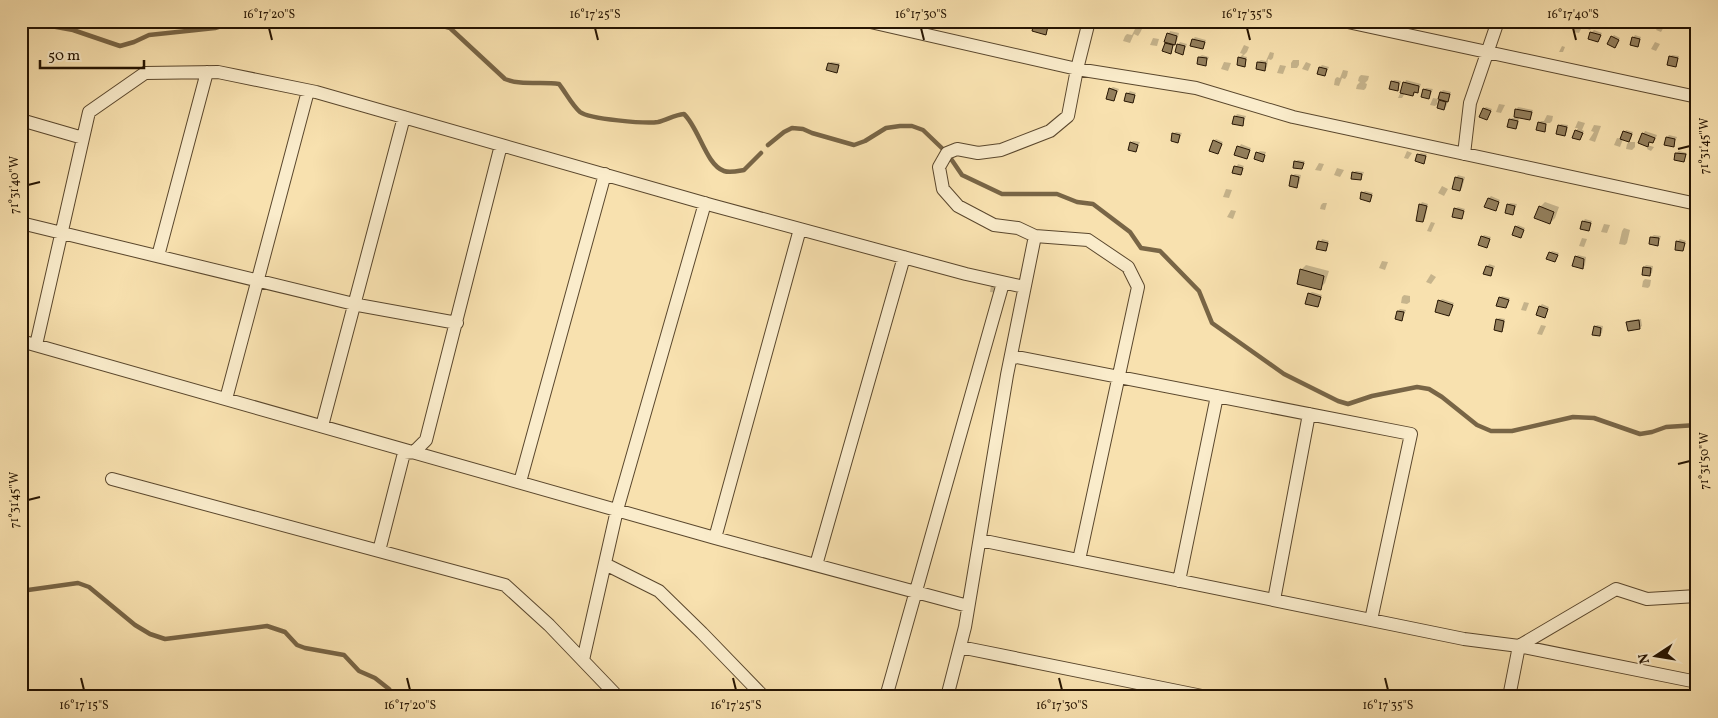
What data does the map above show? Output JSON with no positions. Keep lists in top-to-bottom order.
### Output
{
  "scale_bar": "50 m",
  "north": "left",
  "coordinates": [
    "16°17'20\"S",
    "16°17'25\"S",
    "16°17'30\"S",
    "16°17'35\"S",
    "16°17'40\"S",
    "71°31'45\"W",
    "71°31'40\"W",
    "71°31'50\"W",
    "16°17'15\"S"
  ]
}
